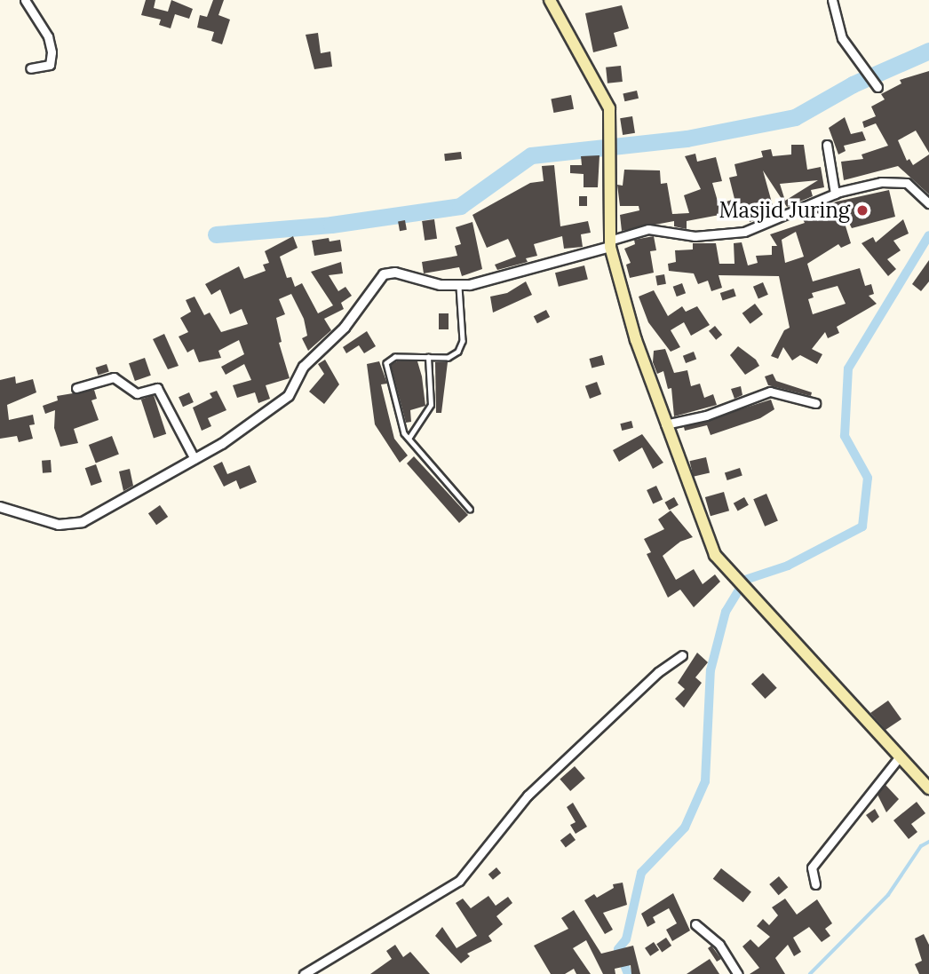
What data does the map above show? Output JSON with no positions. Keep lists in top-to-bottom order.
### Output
{
  "places": ["Masjid Juring"]
}
